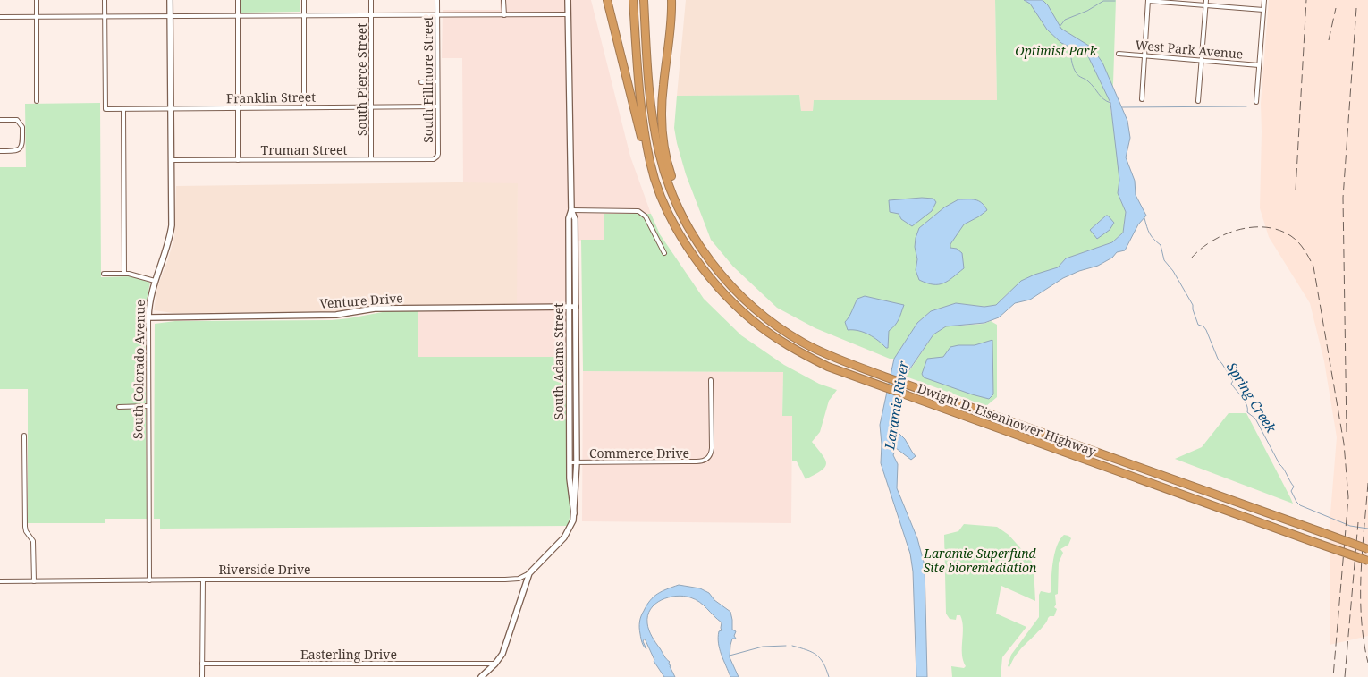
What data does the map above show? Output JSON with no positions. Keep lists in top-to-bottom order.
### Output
{
  "streets": {
    "highway": ["Dwight D. Eisenhower Highway"],
    "street": [
      "West Park Avenue",
      "South Pierce Street",
      "South Fillmore Street",
      "Franklin Street",
      "Truman Street",
      "Venture Drive",
      "South Adams Street",
      "South Colorado Avenue",
      "Commerce Drive",
      "Riverside Drive",
      "Easterling Drive"
    ]
  },
  "crossings": [
    ["South Pierce Street", "Franklin Street"],
    ["South Pierce Street", "Truman Street"],
    ["South Fillmore Street", "Franklin Street"],
    ["South Fillmore Street", "Truman Street"],
    ["Franklin Street", "South Colorado Avenue"],
    ["Truman Street", "South Colorado Avenue"],
    ["Venture Drive", "South Adams Street"],
    ["Venture Drive", "South Colorado Avenue"],
    ["South Adams Street", "Commerce Drive"],
    ["South Adams Street", "Riverside Drive"],
    ["South Colorado Avenue", "Riverside Drive"]
  ],
  "water": ["Spring Creek", "Laramie River"],
  "parks": ["Optimist Park", "Laramie Superfund Site bioremediation"]
}
